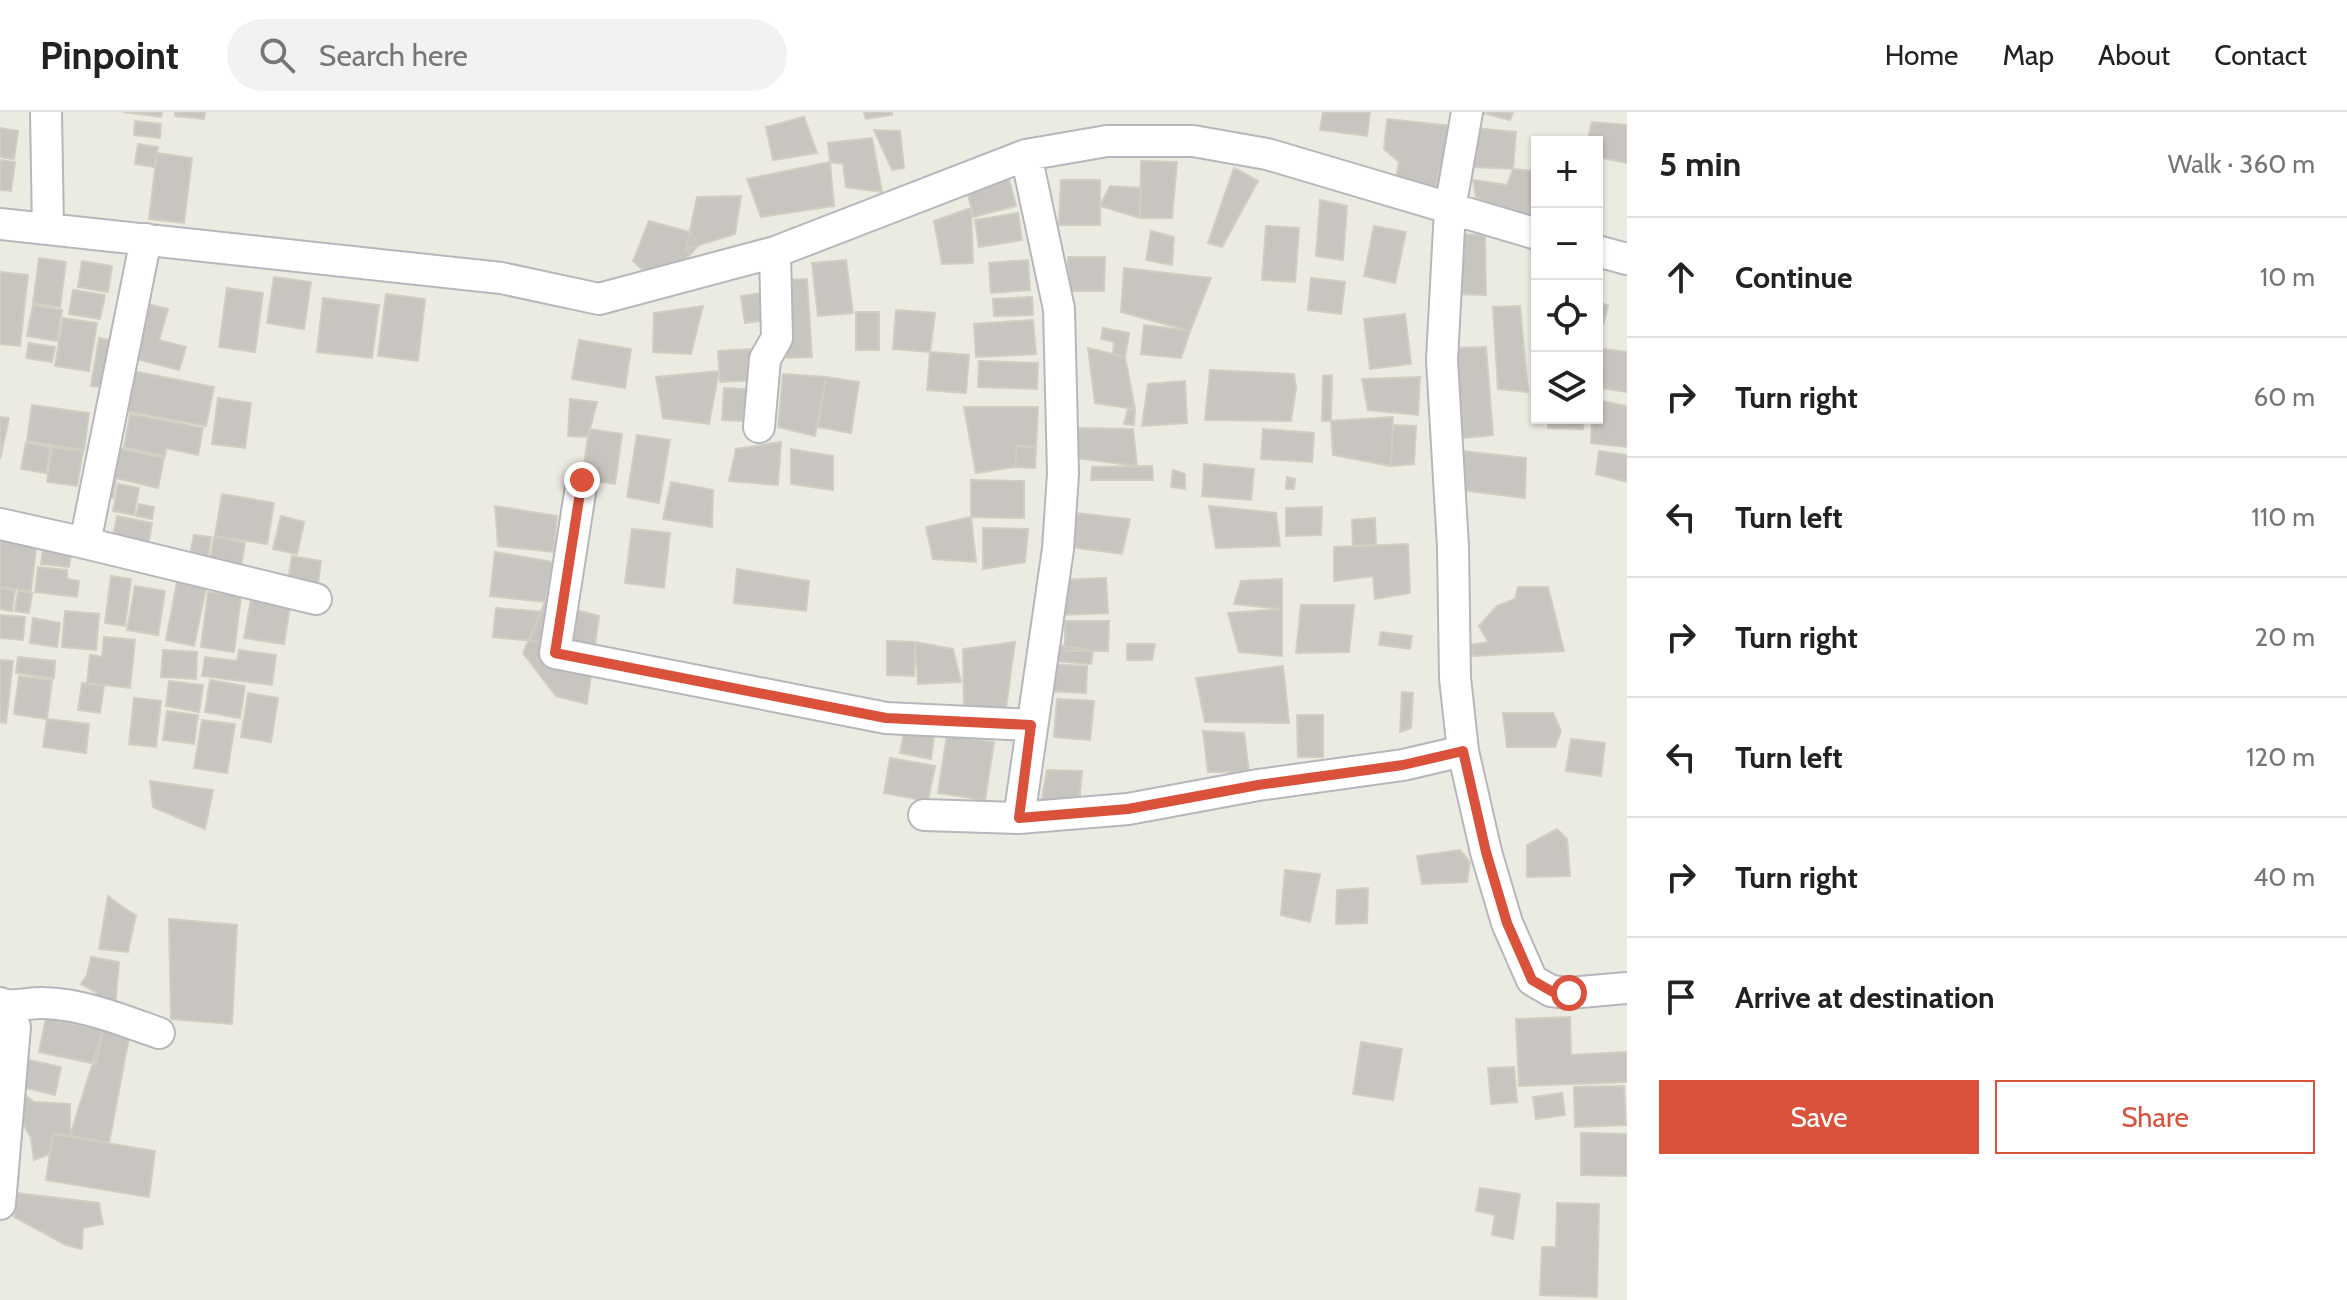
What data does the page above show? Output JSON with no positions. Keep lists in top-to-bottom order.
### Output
{
  "page": {
    "header": "Pinpoint",
    "search": "Search here",
    "nav": [
      "Home",
      "Map",
      "About",
      "Contact"
    ],
    "heading": ["5 min", "Walk · 360 m"],
    "map_buttons": ["+", "−"],
    "list": [
      ["Continue", "10 m"],
      ["Turn right", "60 m"],
      ["Turn left", "110 m"],
      ["Turn right", "20 m"],
      ["Turn left", "120 m"],
      ["Turn right", "40 m"],
      "Arrive at destination"
    ],
    "buttons": ["Save", "Share"]
  }
}
